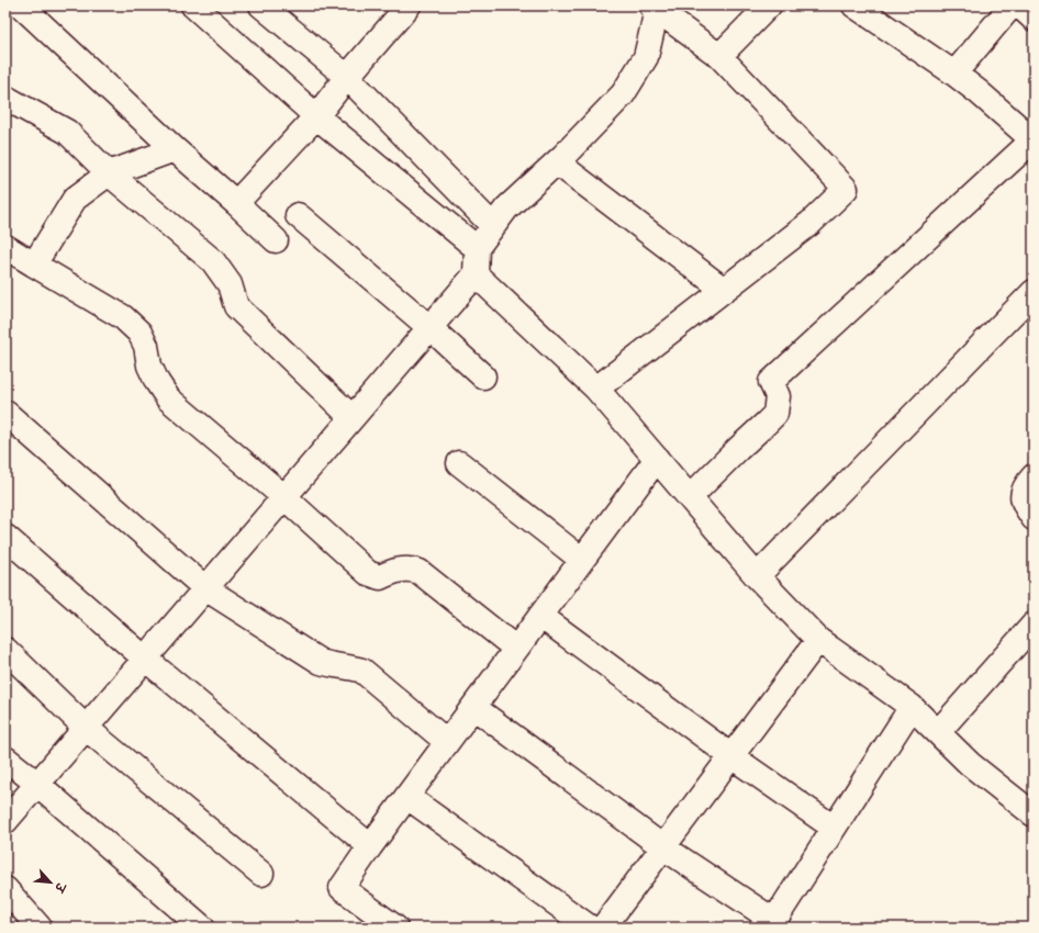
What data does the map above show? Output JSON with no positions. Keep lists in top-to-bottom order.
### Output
{
  "north": "bottom right"
}
